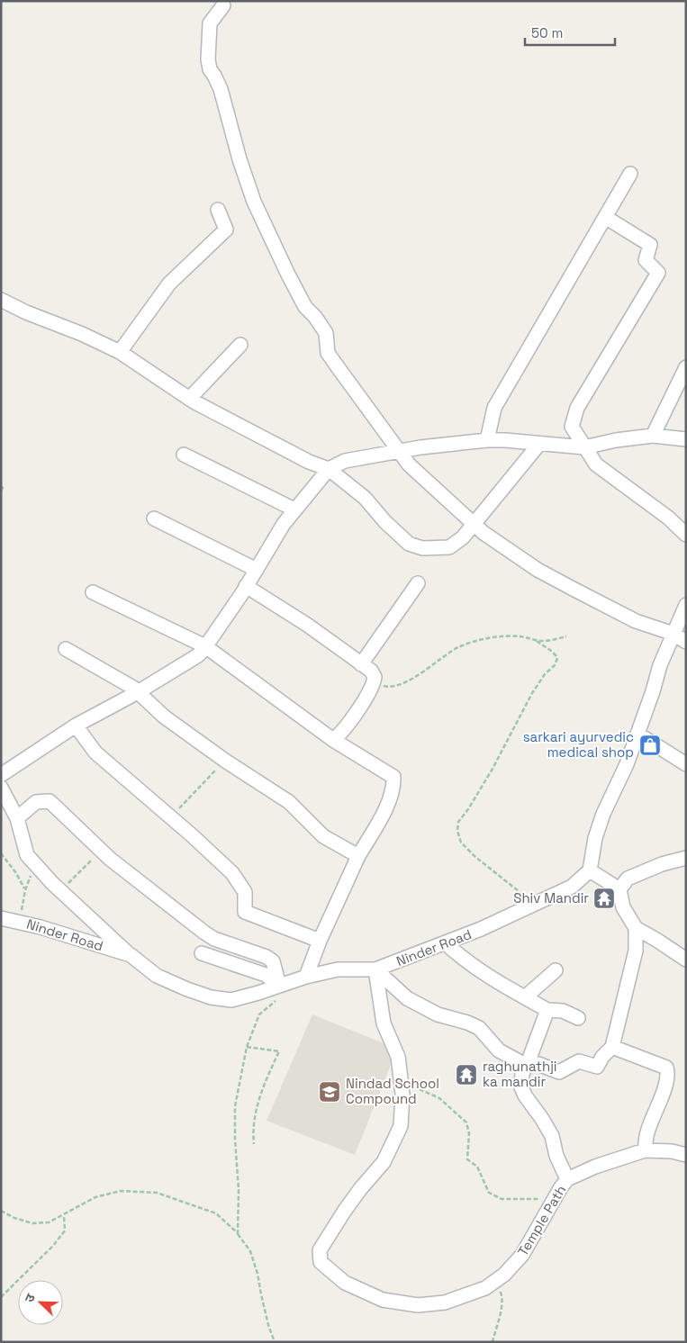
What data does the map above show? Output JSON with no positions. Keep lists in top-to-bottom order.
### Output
{
  "streets": {
    "street": ["Ninder Road", "Temple Path"]
  },
  "places": {
    "shop": ["sarkari ayurvedic medical shop"],
    "temple": ["Shiv Mandir", "raghunathji ka mandir"],
    "school or university": ["Nindad School Compound"]
  },
  "scale_bar": "50 m",
  "north": "top left"
}
